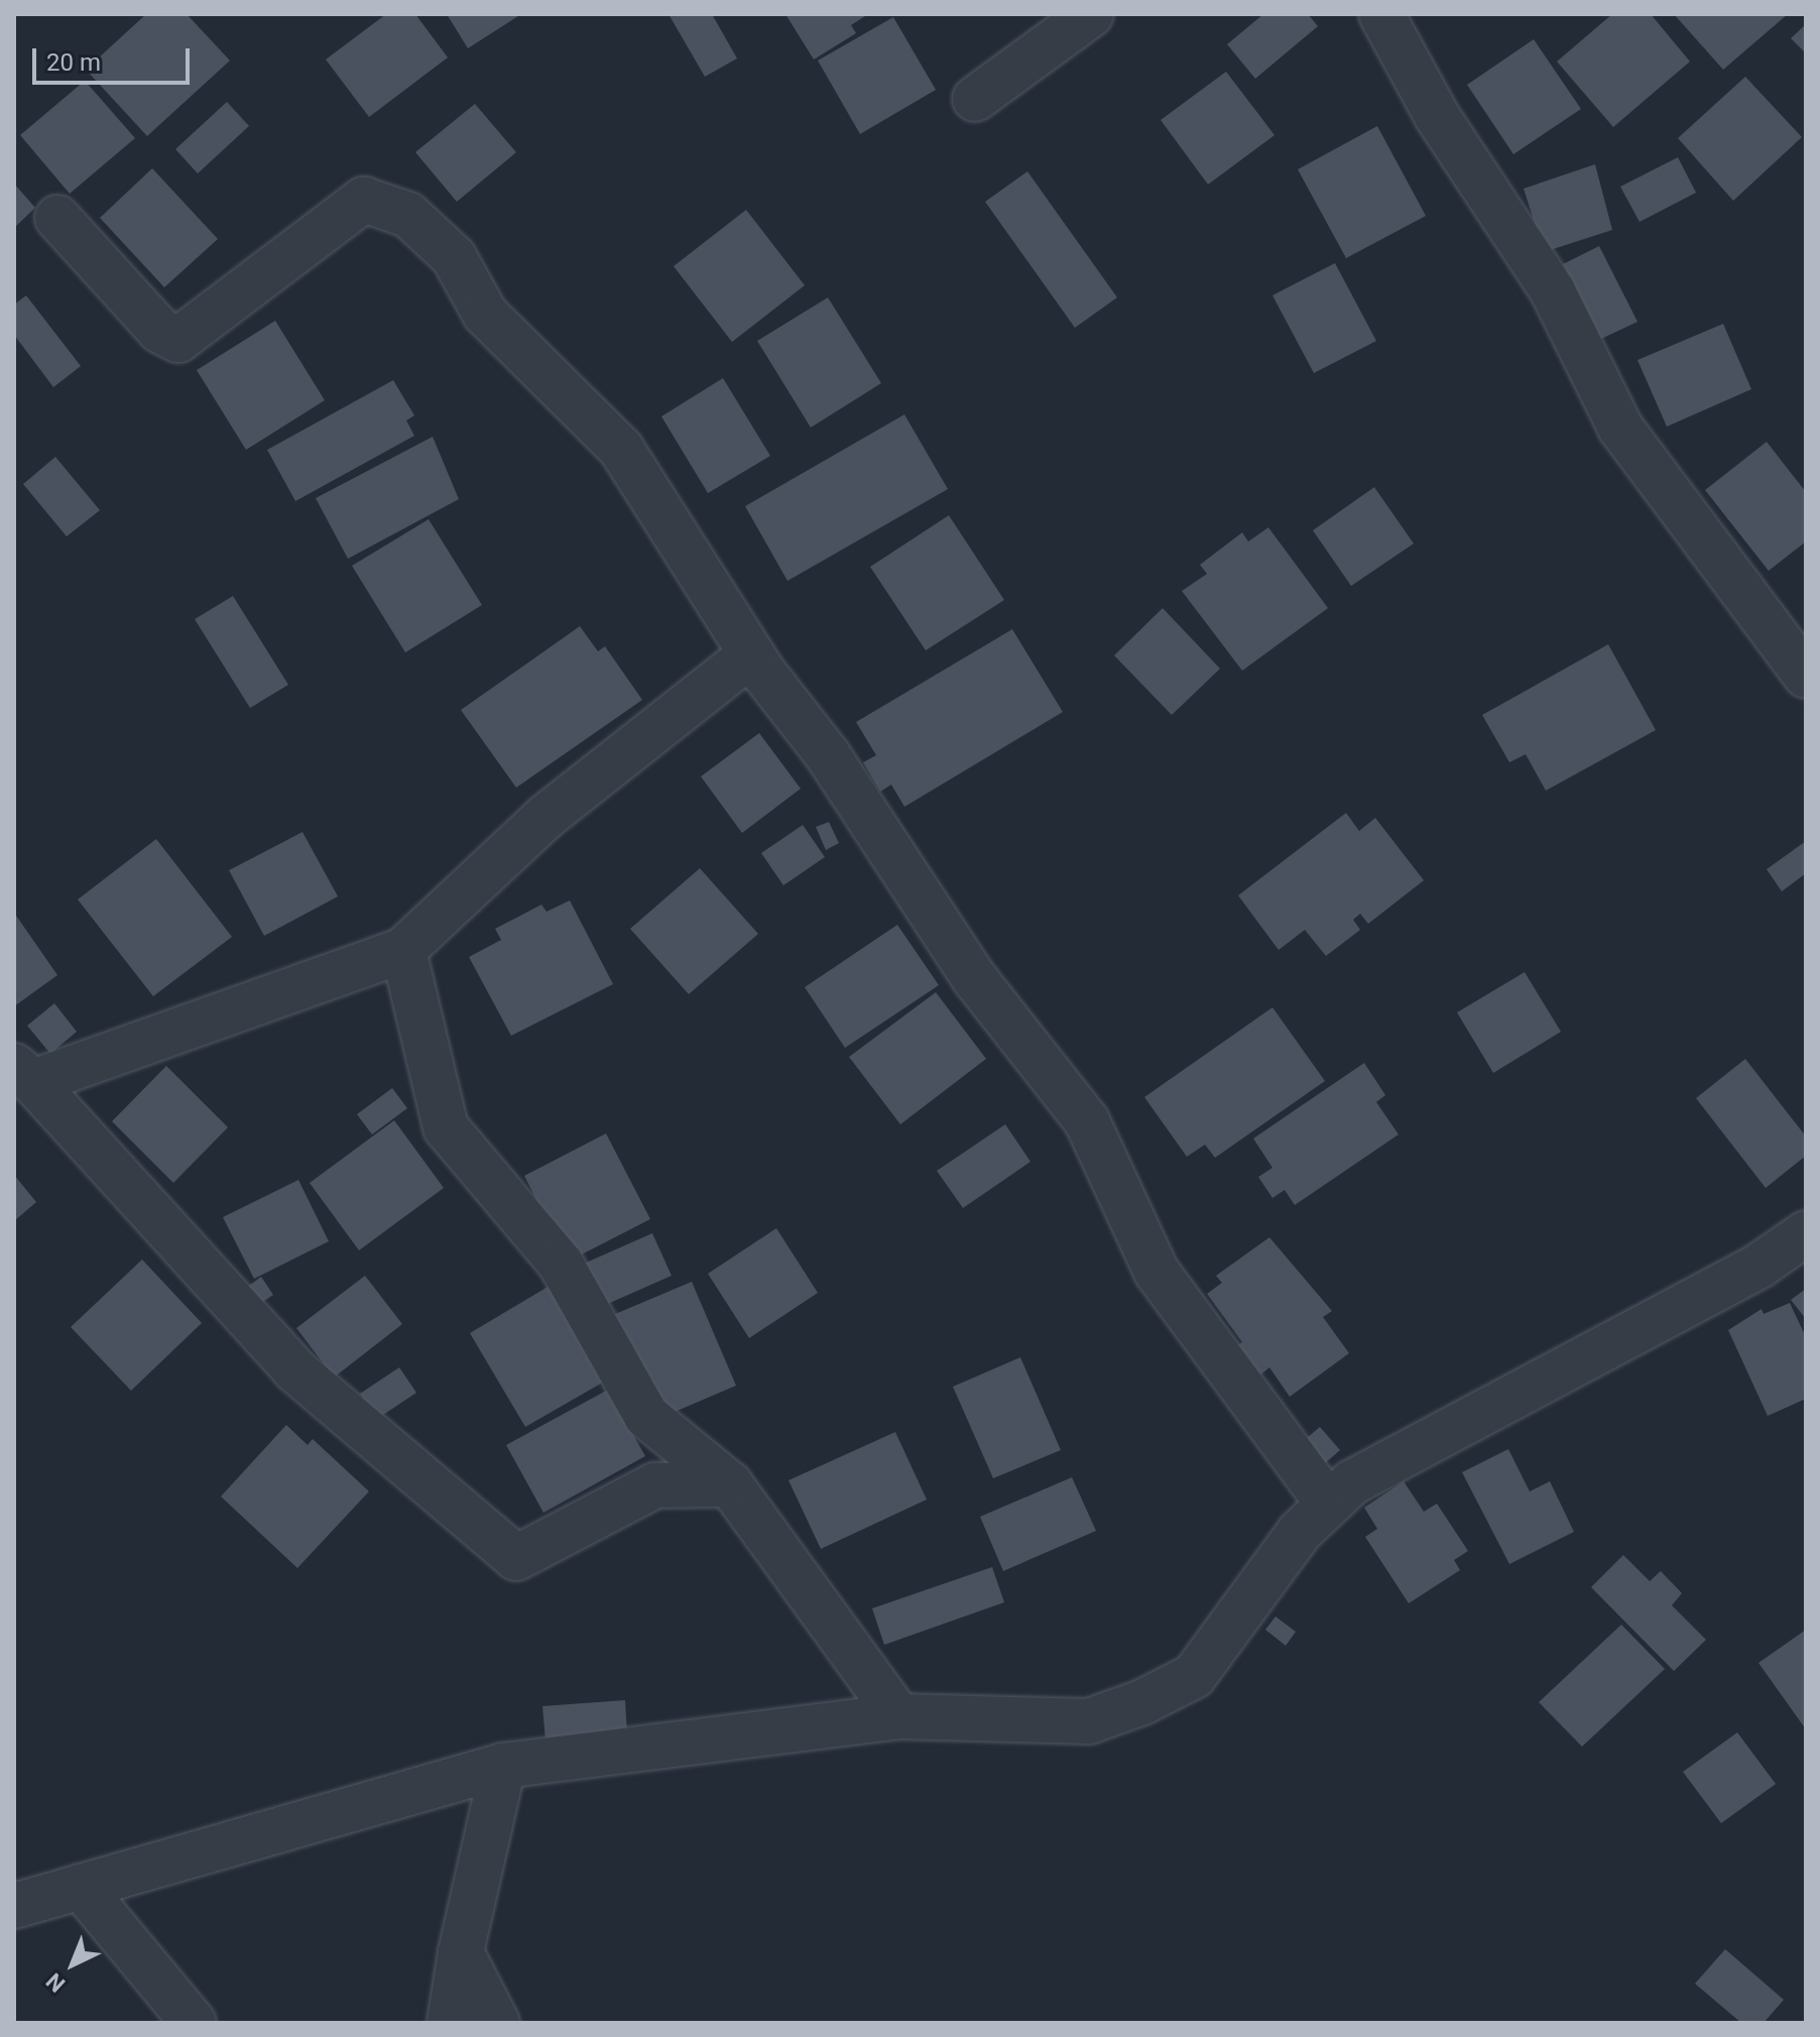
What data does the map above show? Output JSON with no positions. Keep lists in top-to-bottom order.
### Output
{
  "scale_bar": "20 m",
  "north": "bottom left"
}
